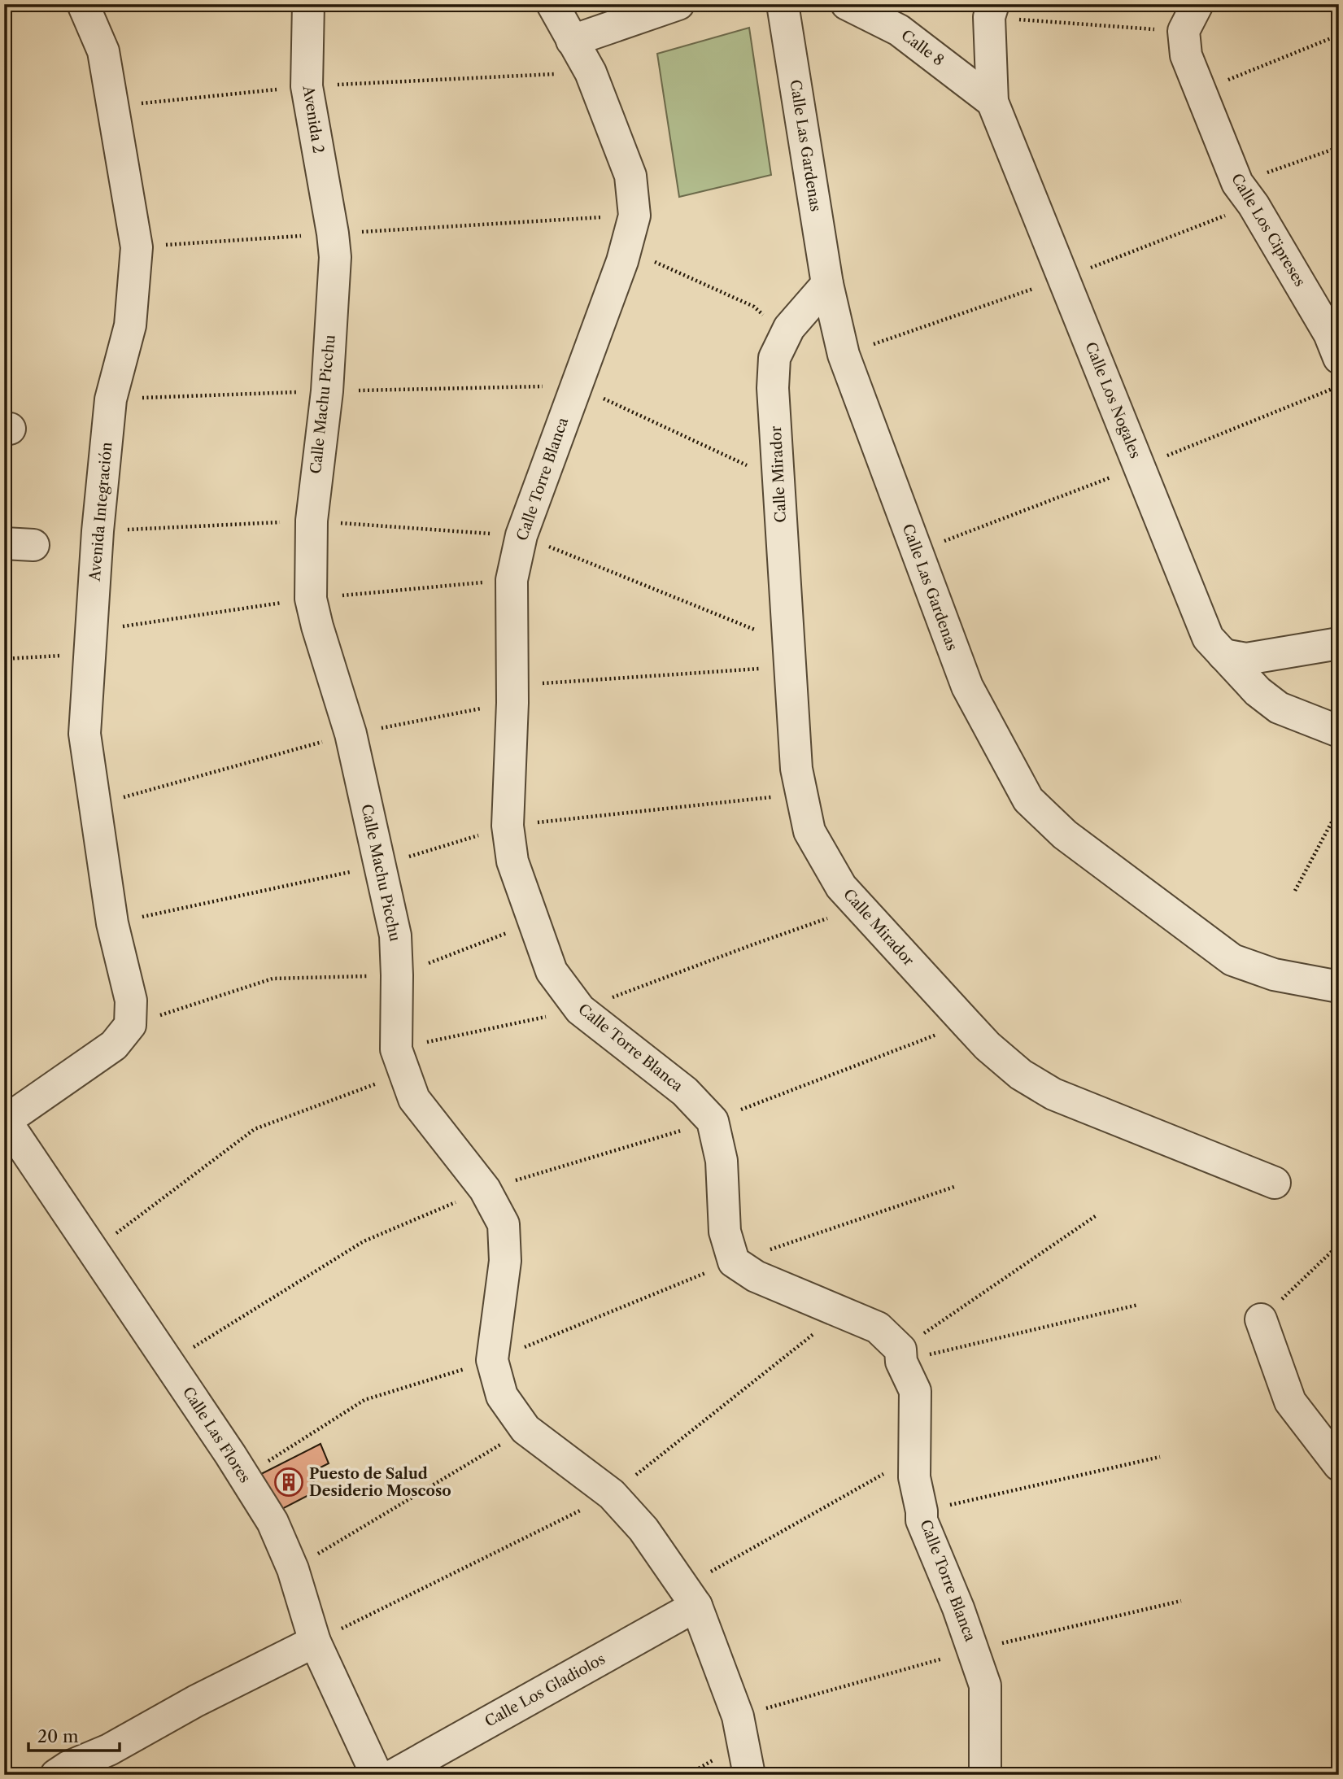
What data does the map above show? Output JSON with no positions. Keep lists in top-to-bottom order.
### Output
{
  "streets": {
    "street": [
      "Calle 8",
      "Avenida 2",
      "Calle Las Gardenas",
      "Calle Los Cipreses",
      "Calle Los Nogales",
      "Calle Machu Picchu",
      "Calle Mirador",
      "Calle Torre Blanca",
      "Avenida Integración",
      "Calle Las Flores",
      "Calle Los Gladiolos"
    ]
  },
  "crossings": [
    ["Calle 8", "Calle Los Nogales"],
    ["Avenida 2", "Calle Machu Picchu"],
    ["Calle Las Gardenas", "Calle Mirador"],
    ["Calle Machu Picchu", "Calle Los Gladiolos"]
  ],
  "places": {
    "building": ["Puesto de Salud Desiderio Moscoso"]
  },
  "scale_bar": "20 m"
}
